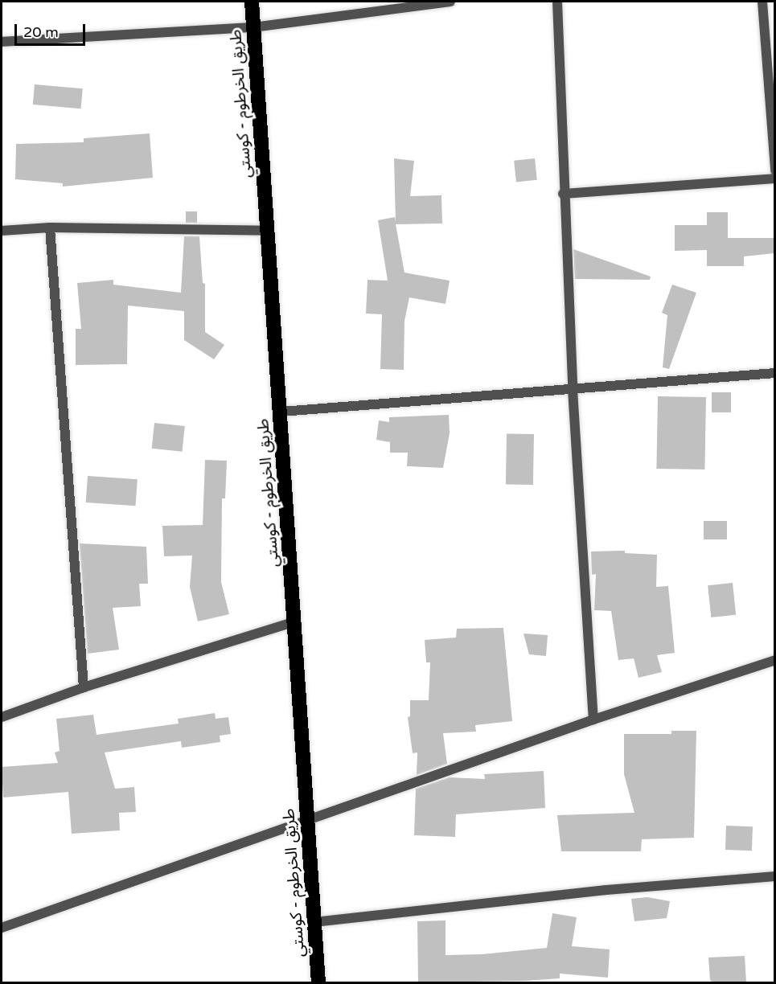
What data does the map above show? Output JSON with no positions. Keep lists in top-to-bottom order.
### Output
{
  "streets": {
    "highway": ["طريق الخرطوم - كوستي"]
  },
  "scale_bar": "20 m"
}
